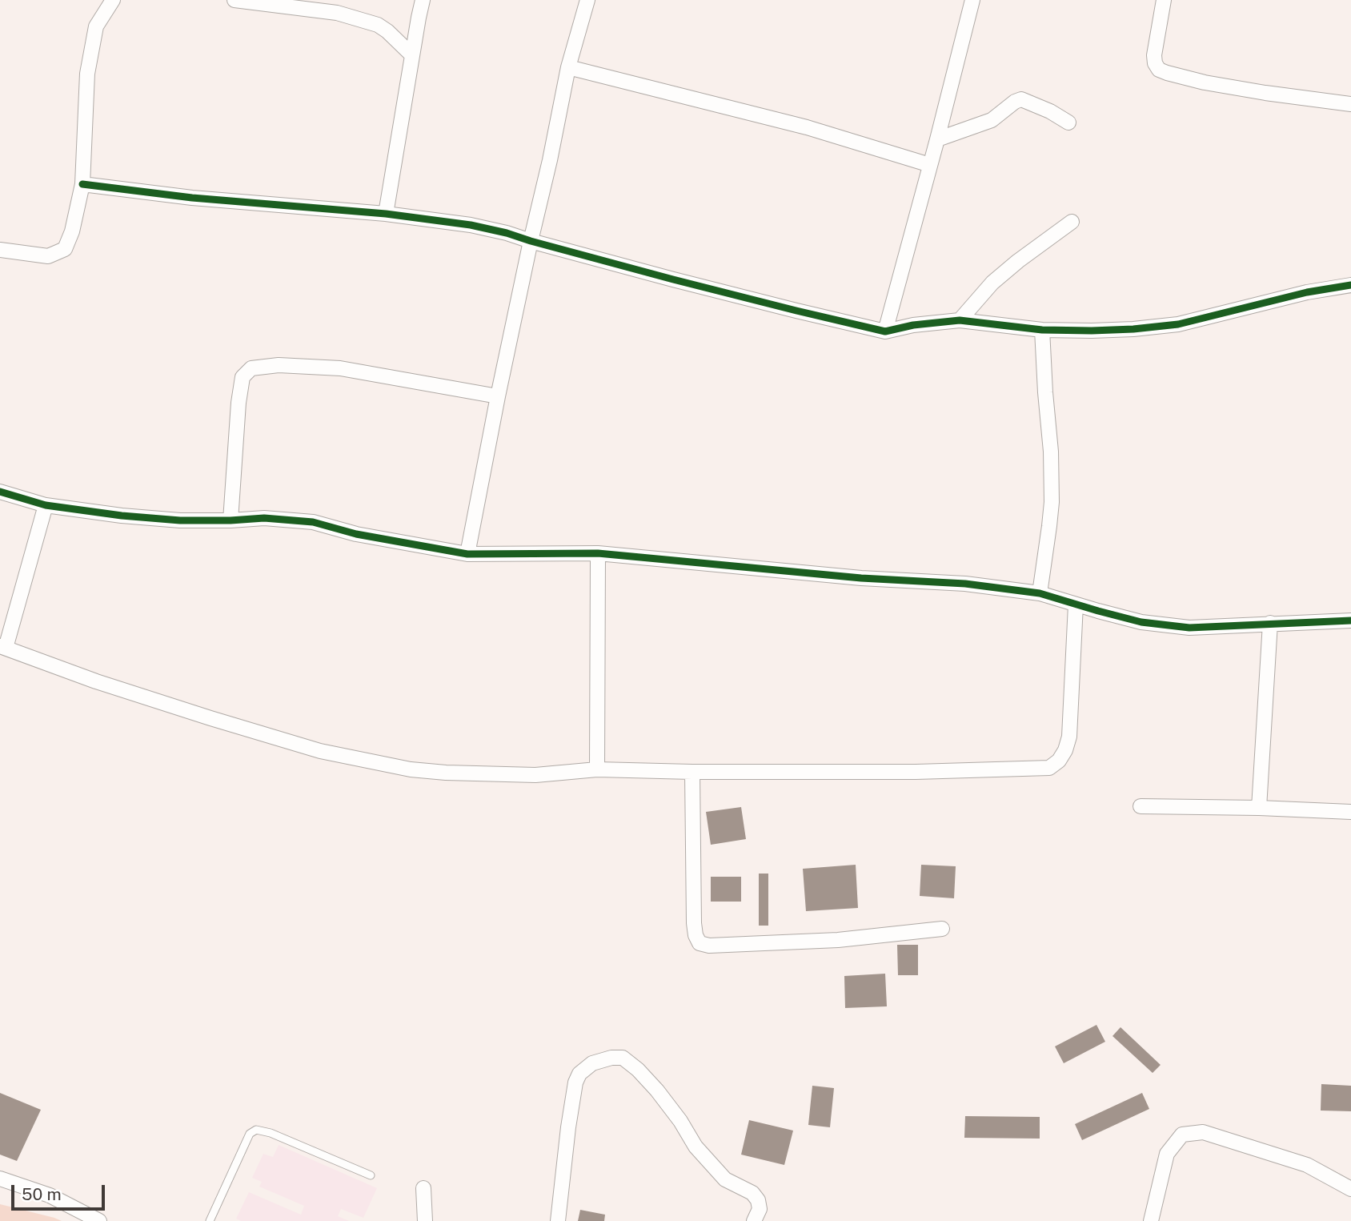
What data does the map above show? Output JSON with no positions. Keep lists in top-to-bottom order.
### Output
{
  "scale_bar": "50 m"
}
